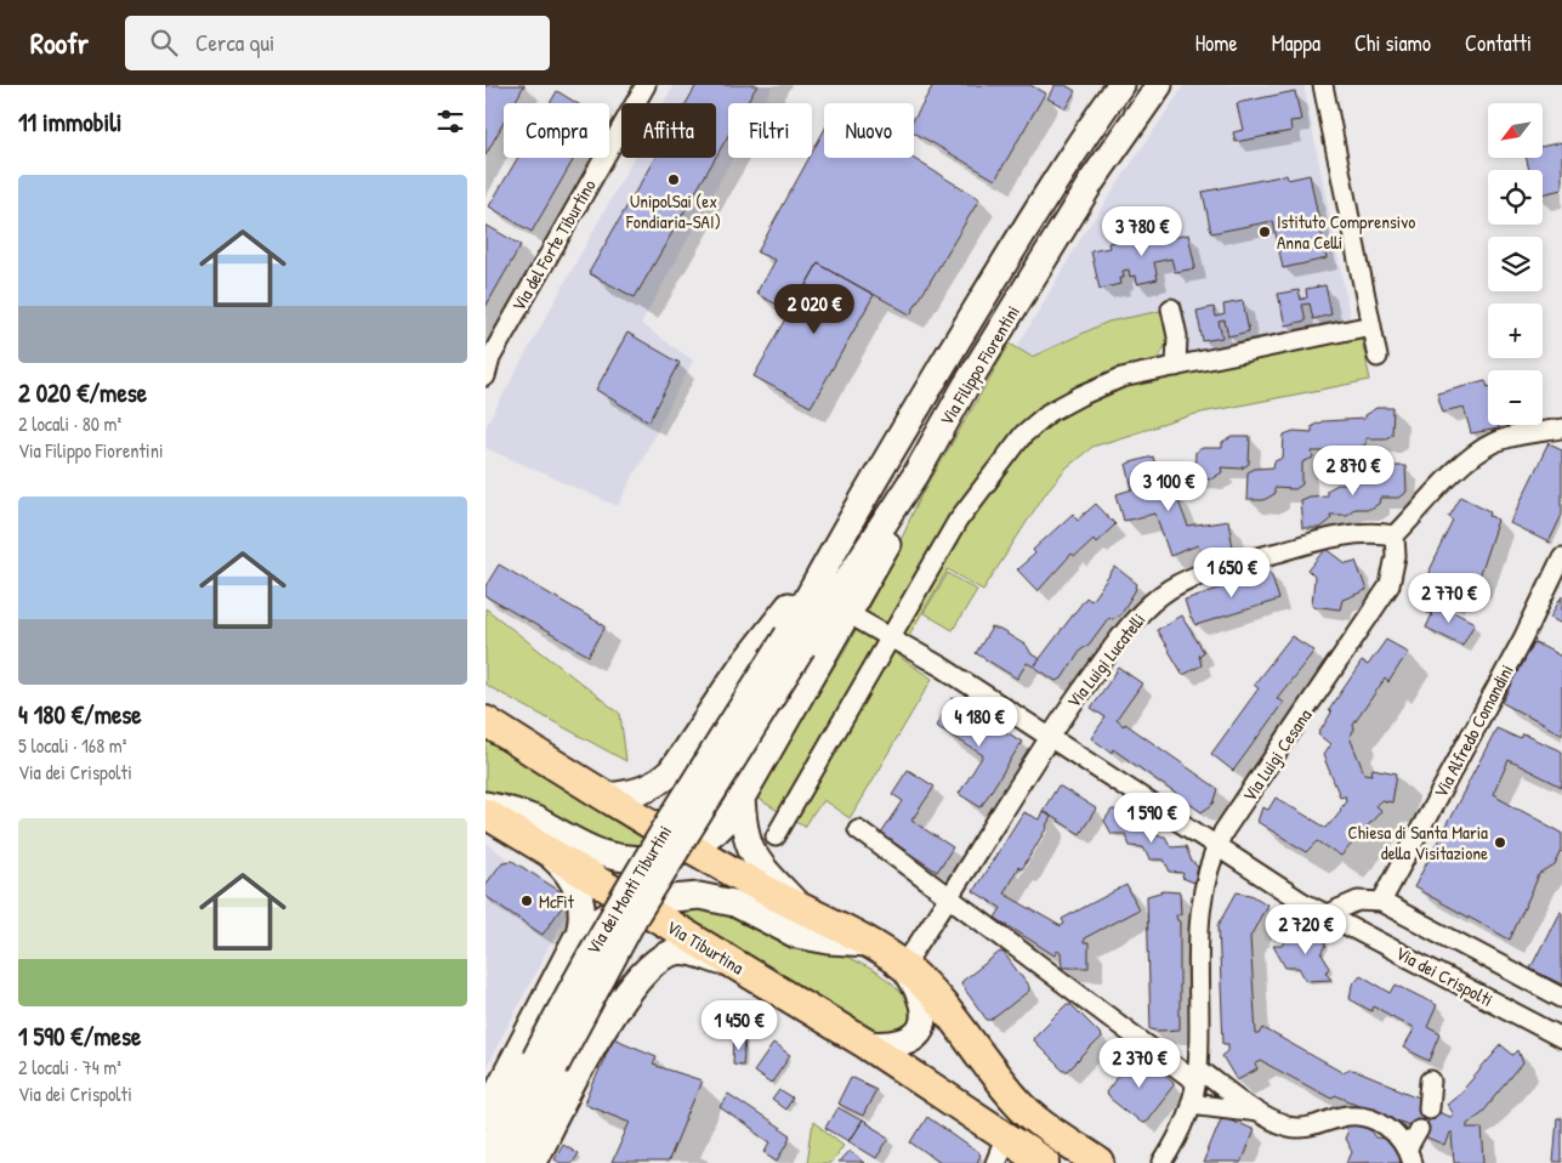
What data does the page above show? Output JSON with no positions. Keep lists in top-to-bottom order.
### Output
{
  "streets": {
    "main road": ["Via Filippo Fiorentini", "Via dei Monti Tiburtini", "Via Tiburtina"],
    "street": [
      "Via del Forte Tiburtino",
      "Via Luigi Lucatelli",
      "Via Alfredo Comandini",
      "Via Luigi Cesana",
      "Via dei Crispolti"
    ]
  },
  "crossings": [
    ["Via Filippo Fiorentini", "Via dei Monti Tiburtini"],
    ["Via Luigi Lucatelli", "Via Luigi Cesana"],
    ["Via Luigi Lucatelli", "Via dei Crispolti"],
    ["Via Alfredo Comandini", "Via dei Crispolti"],
    ["Via Luigi Cesana", "Via dei Crispolti"]
  ],
  "places": [
    "UnipolSai (ex Fondiaria-SAI)",
    "Istituto Comprensivo Anna Celli",
    "Chiesa di Santa Maria della Visitazione",
    "McFit"
  ],
  "north": "bottom left",
  "page": {
    "header": "Roofr",
    "search": "Cerca qui",
    "nav": [
      "Home",
      "Mappa",
      "Chi siamo",
      "Contatti"
    ],
    "heading": "11 immobili",
    "map_buttons": ["+", "−"],
    "chip": [
      "Compra",
      "Affitta",
      "Filtri",
      "Nuovo"
    ],
    "list": [
      {
        "name": "2 020 €/mese",
        "note": "2 locali · 80 m² · Via Filippo Fiorentini"
      },
      {
        "name": "4 180 €/mese",
        "note": "5 locali · 168 m² · Via dei Crispolti"
      },
      {
        "name": "1 590 €/mese",
        "note": "2 locali · 74 m² · Via dei Crispolti"
      }
    ],
    "price": [
      "3 780 €",
      "2 020 €",
      "2 870 €",
      "3 100 €",
      "1 650 €",
      "2 770 €",
      "4 180 €",
      "1 590 €",
      "2 720 €",
      "1 450 €",
      "2 370 €"
    ]
  }
}
